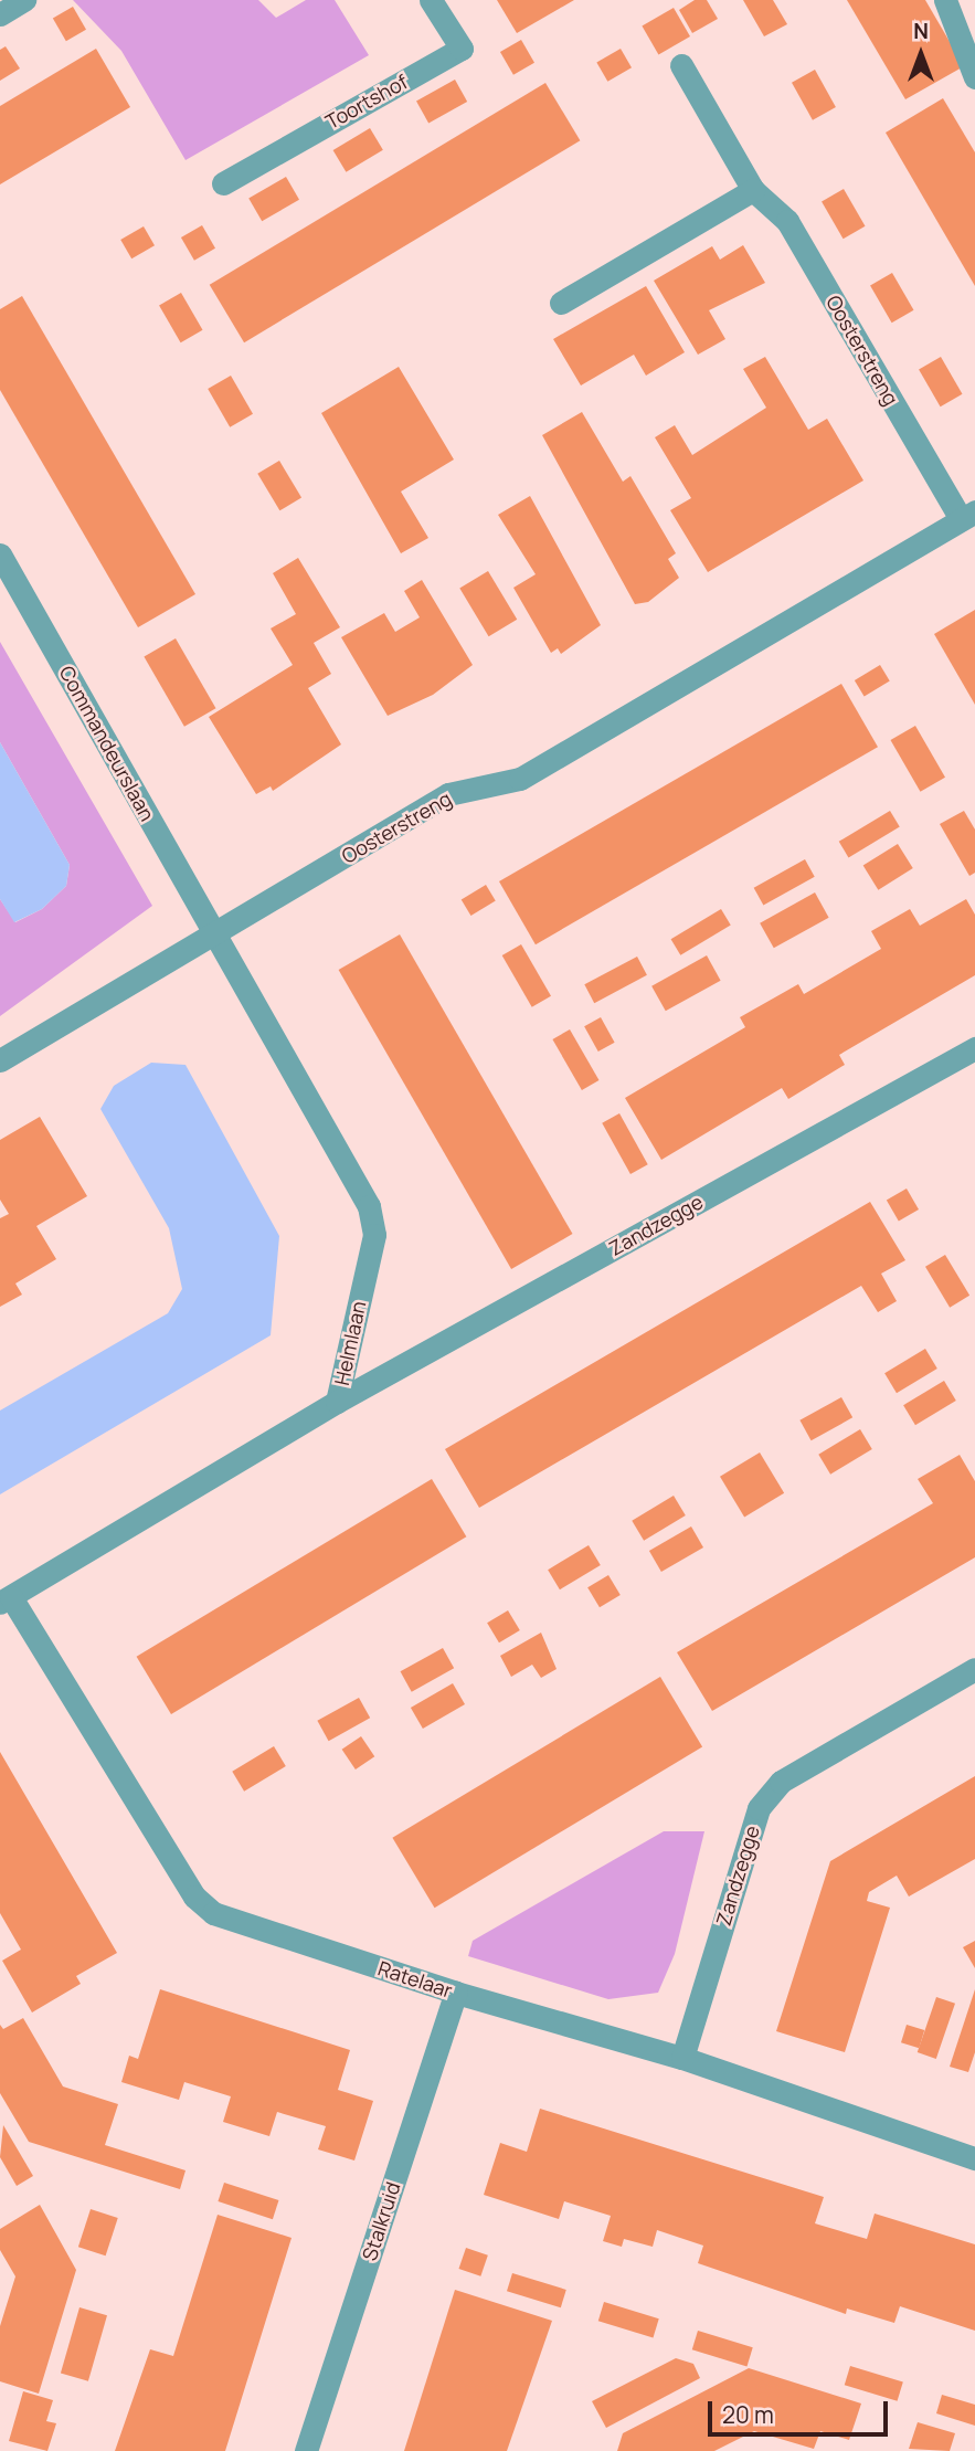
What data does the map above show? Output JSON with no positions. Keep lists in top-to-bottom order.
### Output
{
  "streets": {
    "street": [
      "Toortshof",
      "Oosterstreng",
      "Commandeurslaan",
      "Zandzegge",
      "Helmlaan",
      "Ratelaar",
      "Stalkruid"
    ]
  },
  "crossings": [
    ["Oosterstreng", "Commandeurslaan"],
    ["Oosterstreng", "Helmlaan"],
    ["Commandeurslaan", "Helmlaan"],
    ["Zandzegge", "Helmlaan"],
    ["Zandzegge", "Ratelaar"],
    ["Helmlaan", "Ratelaar"],
    ["Ratelaar", "Stalkruid"]
  ],
  "scale_bar": "20 m",
  "north": "top"
}
